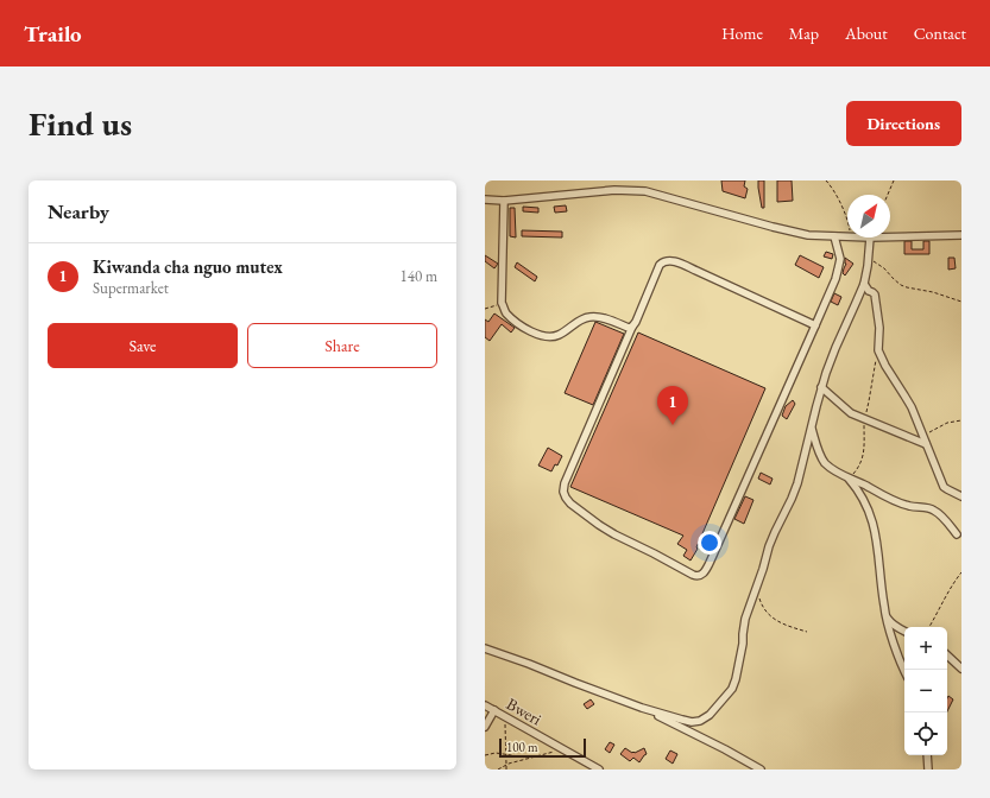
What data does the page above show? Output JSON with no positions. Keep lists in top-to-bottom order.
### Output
{
  "streets": {
    "street": ["Bweri"]
  },
  "scale_bar": "100 m",
  "north": "top right",
  "page": {
    "header": "Trailo",
    "nav": [
      "Home",
      "Map",
      "About",
      "Contact"
    ],
    "buttons": [
      "Directions",
      ["Save", "Share"]
    ],
    "title": "Find us",
    "heading": "Nearby",
    "list": [
      {
        "mark": "1",
        "name": "Kiwanda cha nguo mutex",
        "note": "Supermarket",
        "value": "140 m"
      }
    ],
    "pins": "1",
    "map_buttons": ["+", "−"],
    "scale": "100 m"
  }
}
